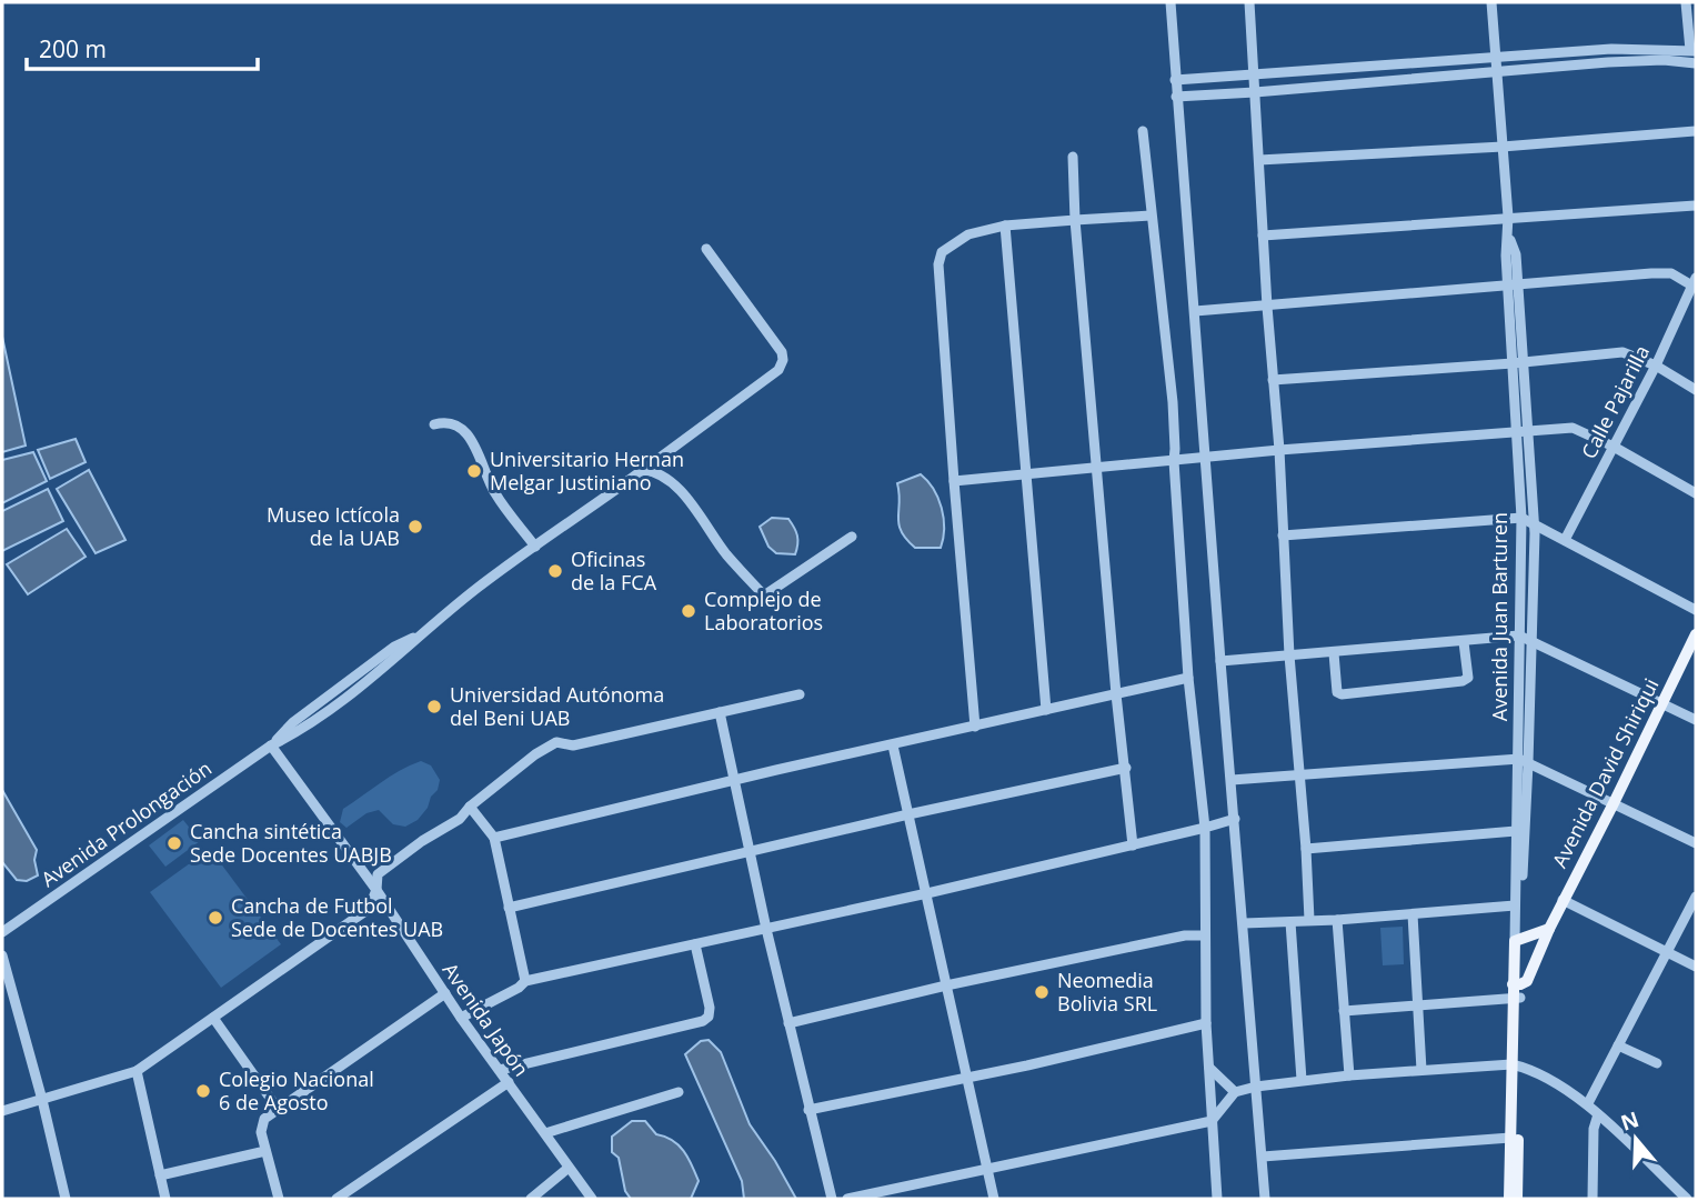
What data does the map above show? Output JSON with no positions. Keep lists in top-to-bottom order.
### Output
{
  "streets": {
    "main road": ["Avenida Juan Barturen", "Avenida David Shiriqui"],
    "street": ["Calle Pajarilla", "Avenida Prolongación", "Avenida Japón"]
  },
  "crossings": [
    ["Avenida Juan Barturen", "Avenida David Shiriqui"],
    ["Avenida Prolongación", "Avenida Japón"]
  ],
  "places": [
    "Universitario Hernan Melgar Justiniano",
    "Museo Ictícola de la UAB",
    "Oficinas de la FCA",
    "Complejo de Laboratorios",
    "Universidad Autónoma del Beni UAB",
    "Cancha sintética Sede Docentes UABJB",
    "Cancha de Futbol Sede de Docentes UAB",
    "Neomedia Bolivia SRL",
    "Colegio Nacional 6 de Agosto"
  ],
  "scale_bar": "200 m",
  "north": "top"
}
